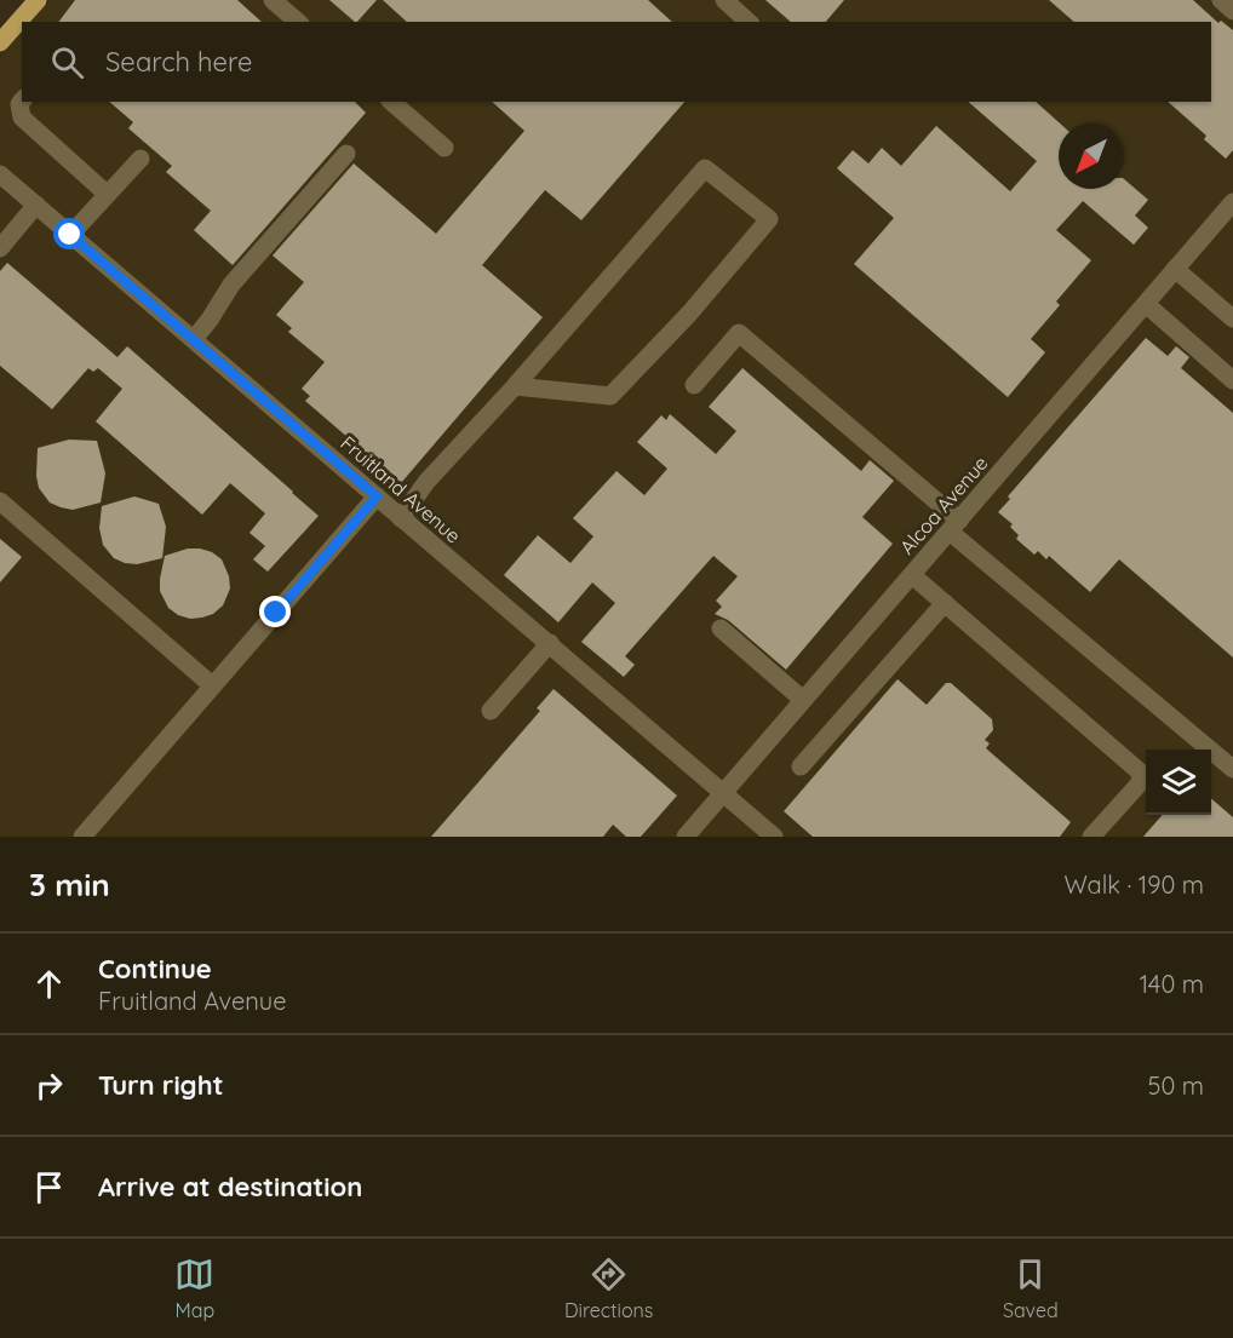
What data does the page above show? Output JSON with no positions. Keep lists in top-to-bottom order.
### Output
{
  "streets": {
    "street": ["Fruitland Avenue", "Alcoa Avenue"]
  },
  "crossings": [
    ["Fruitland Avenue", "Alcoa Avenue"]
  ],
  "north": "bottom left",
  "page": {
    "search": "Search here",
    "heading": ["3 min", "Walk · 190 m"],
    "list": [
      ["Continue", "Fruitland Avenue", "140 m"],
      ["Turn right", "50 m"],
      "Arrive at destination"
    ],
    "nav": ["Map", "Directions", "Saved"]
  }
}
